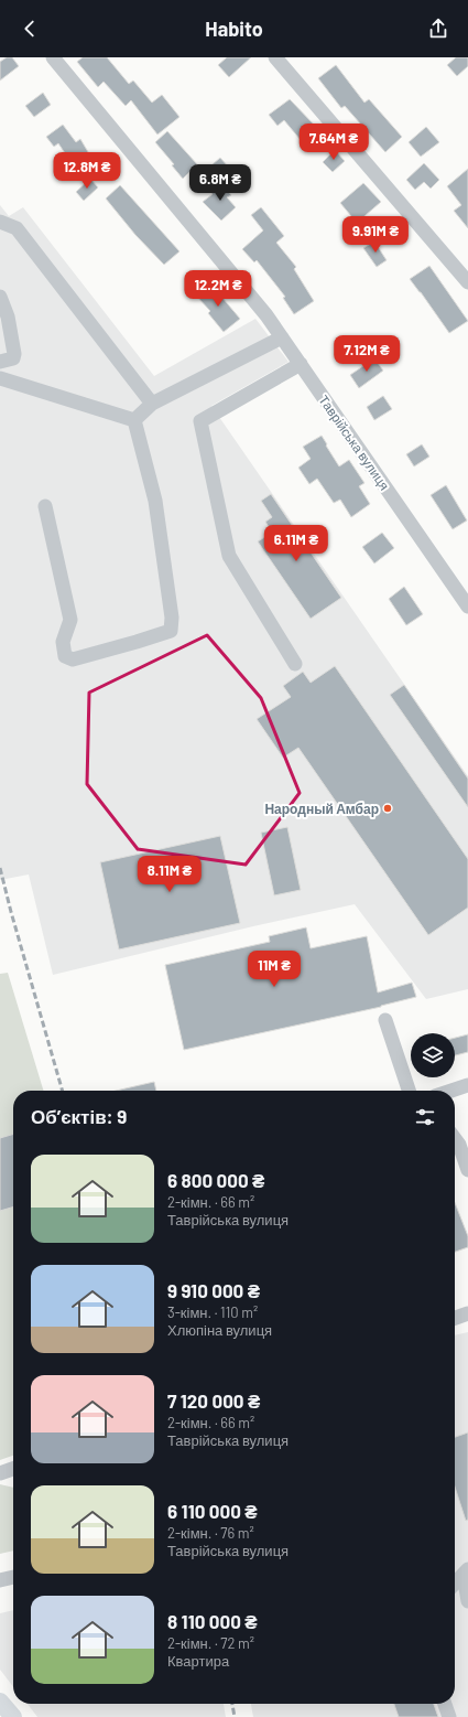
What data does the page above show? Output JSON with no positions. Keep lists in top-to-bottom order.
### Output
{
  "streets": {
    "street": ["Таврійська вулиця"]
  },
  "places": ["Народный Амбар"],
  "page": {
    "header": "Habito",
    "price": [
      "7.64M ₴",
      "12.8M ₴",
      "6.8M ₴",
      "9.91M ₴",
      "12.2M ₴",
      "7.12M ₴",
      "6.11M ₴",
      "8.11M ₴",
      "11M ₴"
    ],
    "heading": "Об’єктів: 9",
    "list": [
      {
        "name": "6 800 000 ₴",
        "note": "2-кімн. · 66 m² · Таврійська вулиця"
      },
      {
        "name": "9 910 000 ₴",
        "note": "3-кімн. · 110 m² · Хлюпіна вулиця"
      },
      {
        "name": "7 120 000 ₴",
        "note": "2-кімн. · 66 m² · Таврійська вулиця"
      },
      {
        "name": "6 110 000 ₴",
        "note": "2-кімн. · 76 m² · Таврійська вулиця"
      },
      {
        "name": "8 110 000 ₴",
        "note": "2-кімн. · 72 m² · Квартира"
      }
    ]
  }
}
